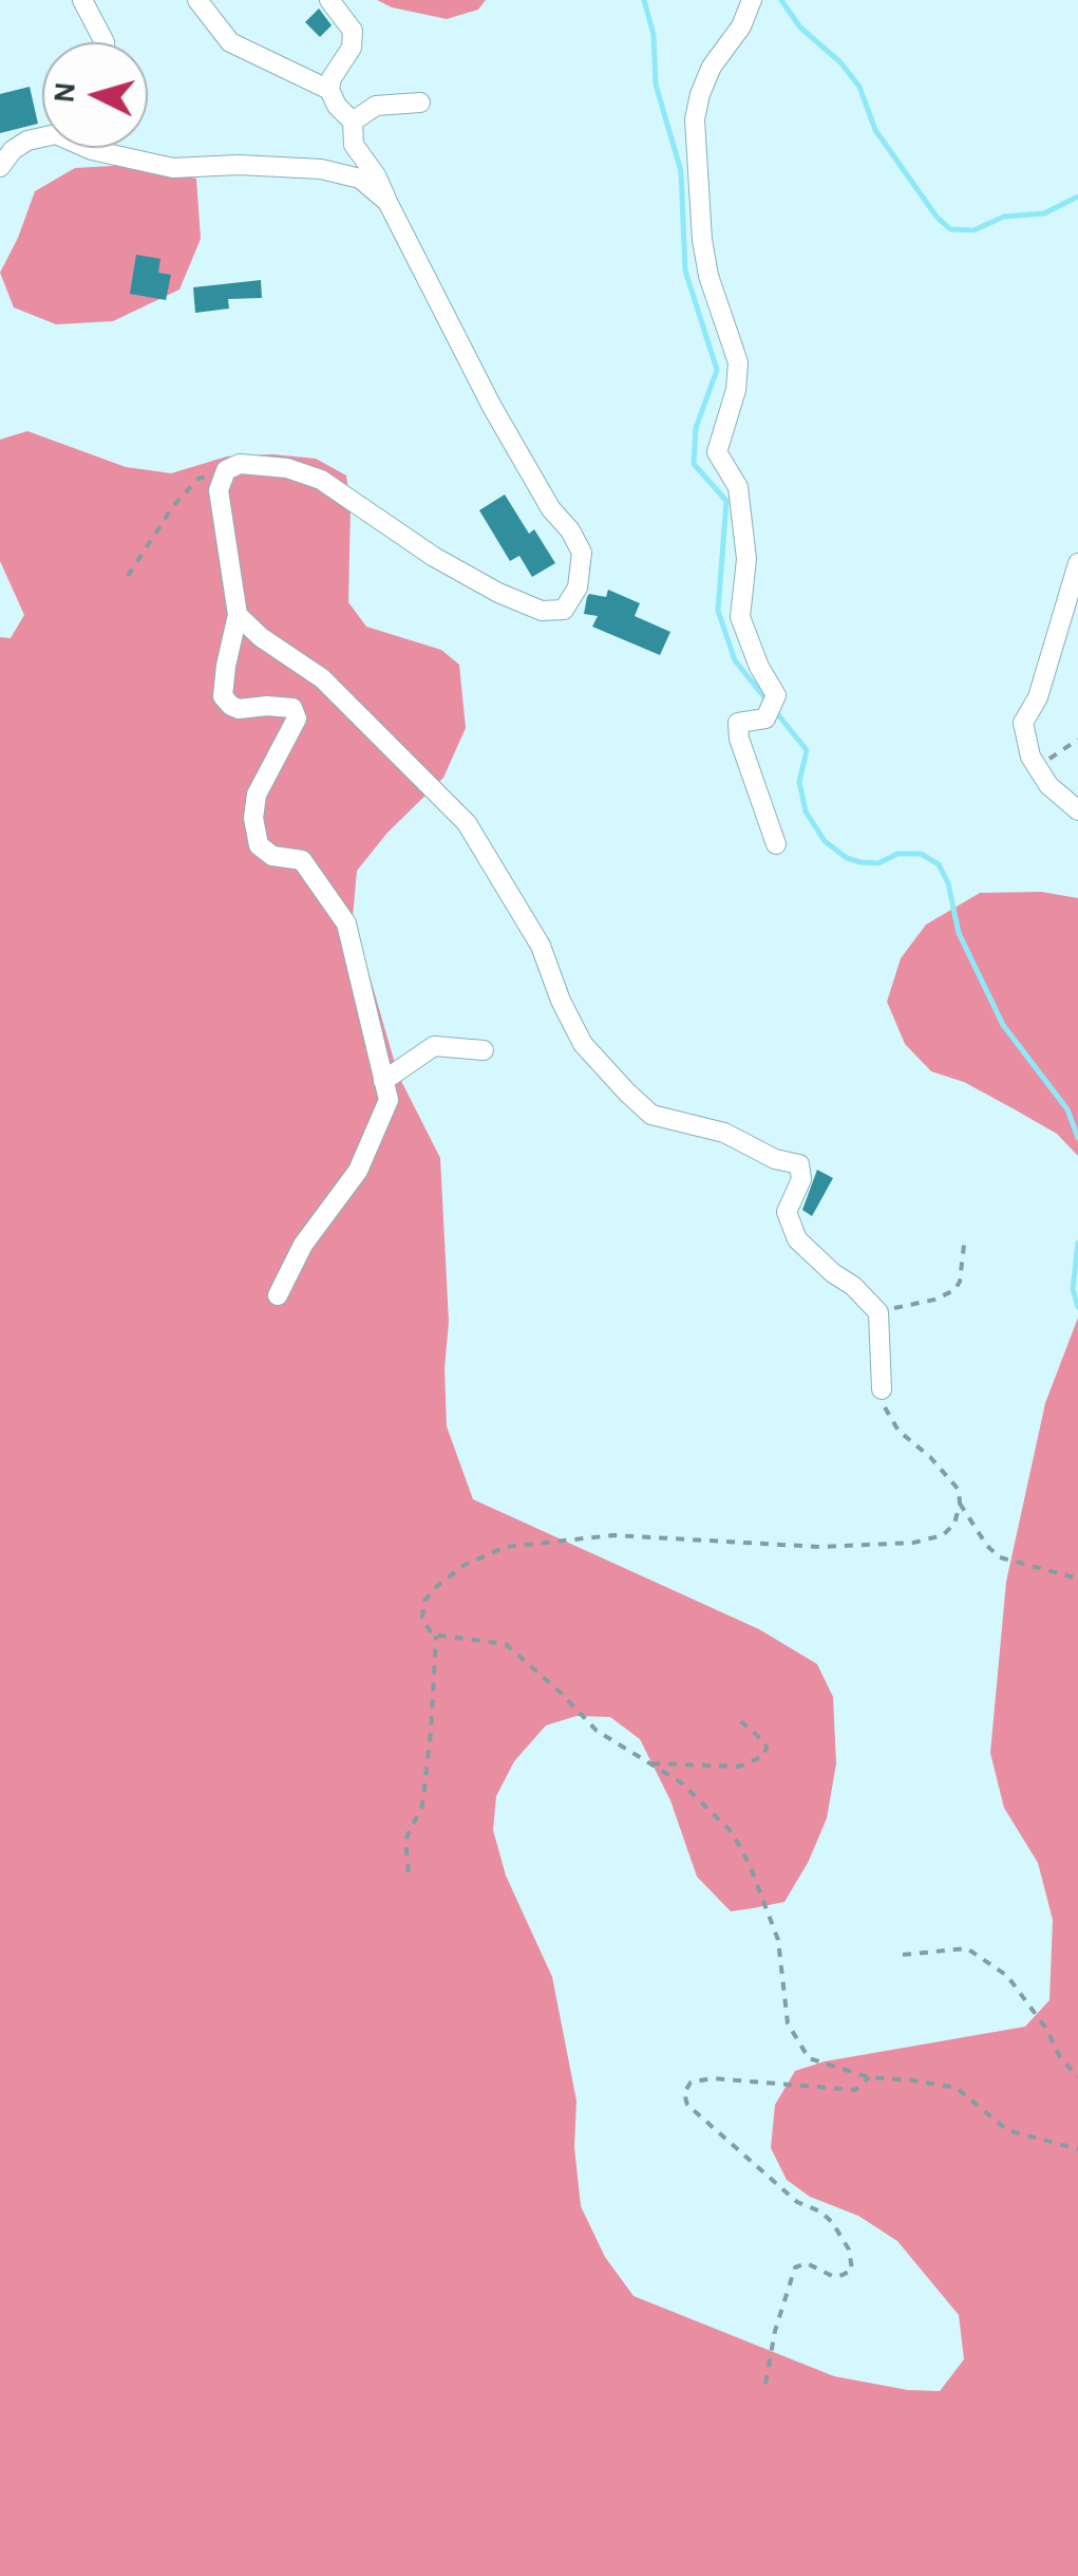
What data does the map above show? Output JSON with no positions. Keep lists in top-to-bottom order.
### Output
{
  "north": "left"
}
